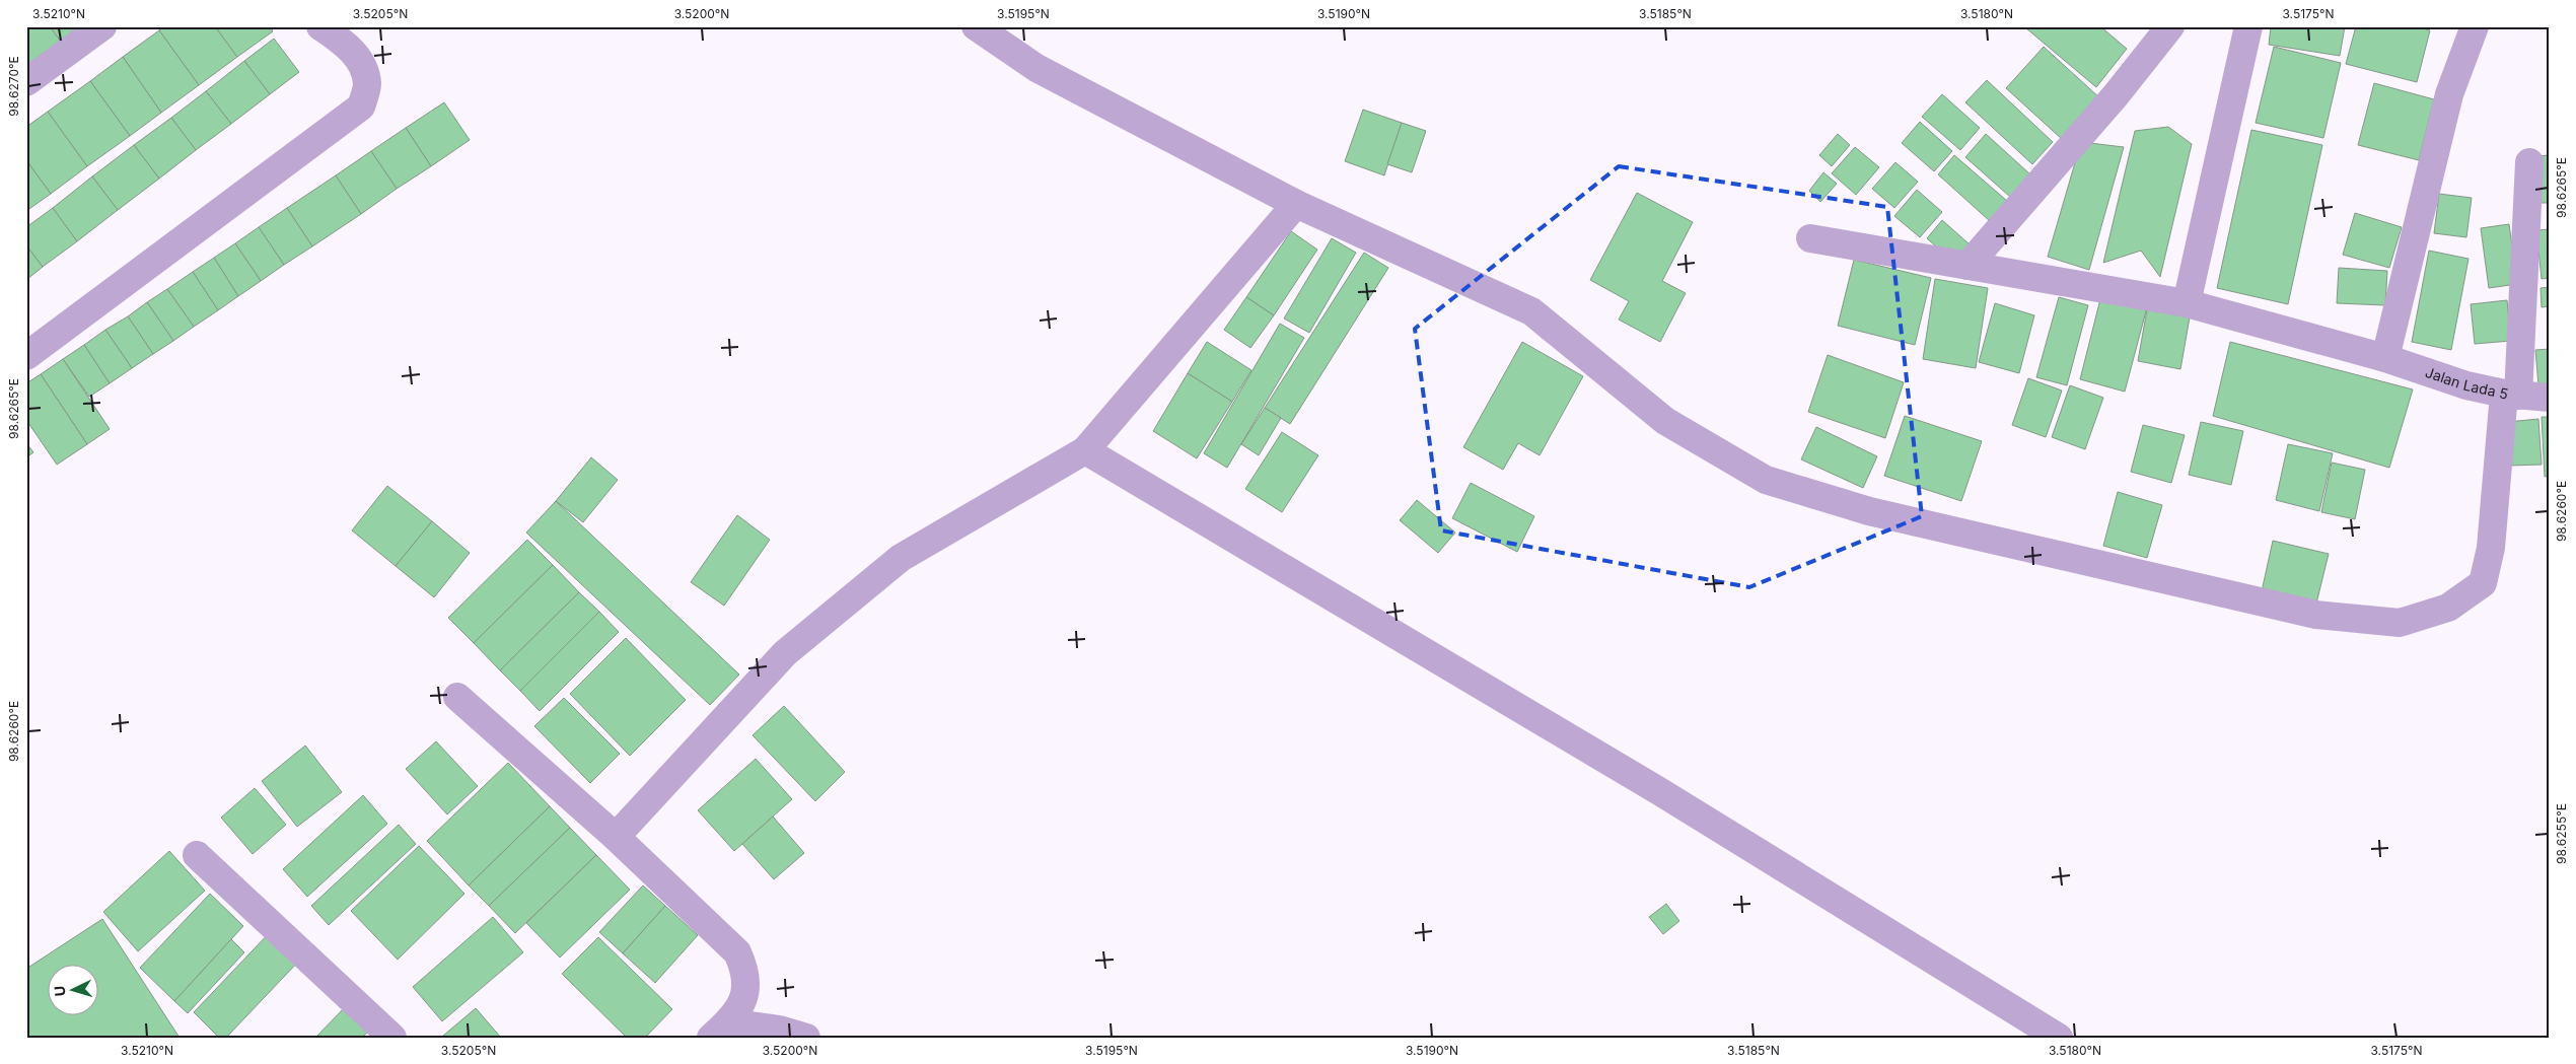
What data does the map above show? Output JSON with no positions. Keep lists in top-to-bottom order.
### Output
{
  "streets": {
    "street": ["Jalan Lada 5"]
  },
  "north": "left",
  "coordinates": [
    "3.5210°N",
    "3.5205°N",
    "3.5200°N",
    "3.5195°N",
    "3.5190°N",
    "3.5185°N",
    "3.5180°N",
    "3.5175°N",
    "98.6270°E",
    "98.6265°E",
    "98.6260°E",
    "98.6255°E"
  ]
}
